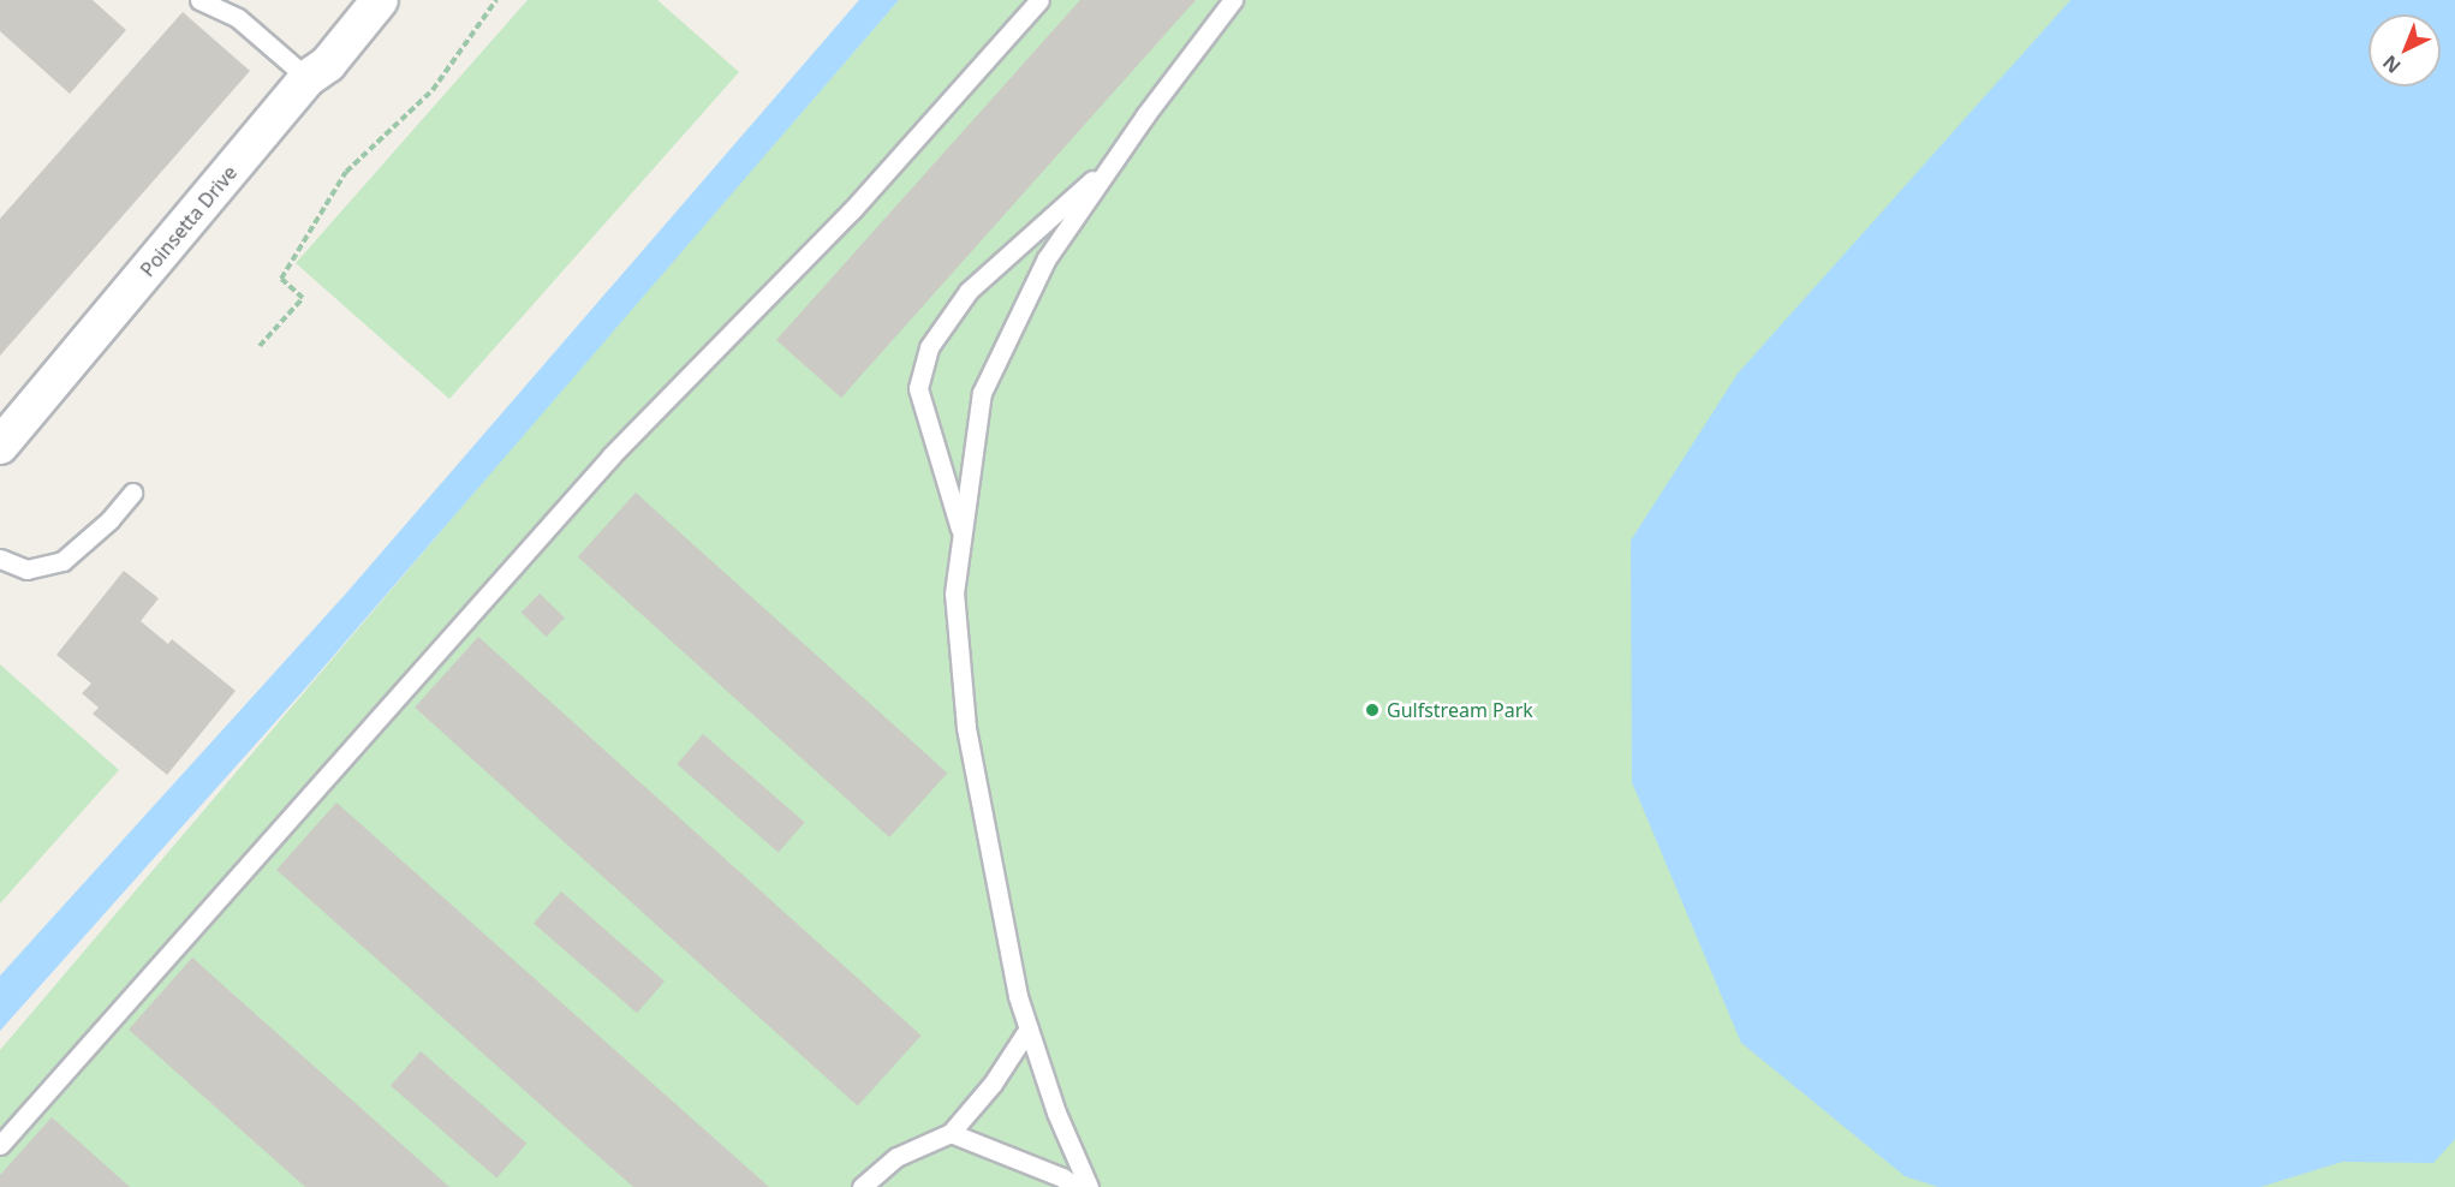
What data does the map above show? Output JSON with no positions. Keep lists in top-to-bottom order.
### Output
{
  "streets": {
    "street": ["Poinsetta Drive"]
  },
  "places": ["Gulfstream Park"],
  "north": "bottom left"
}
